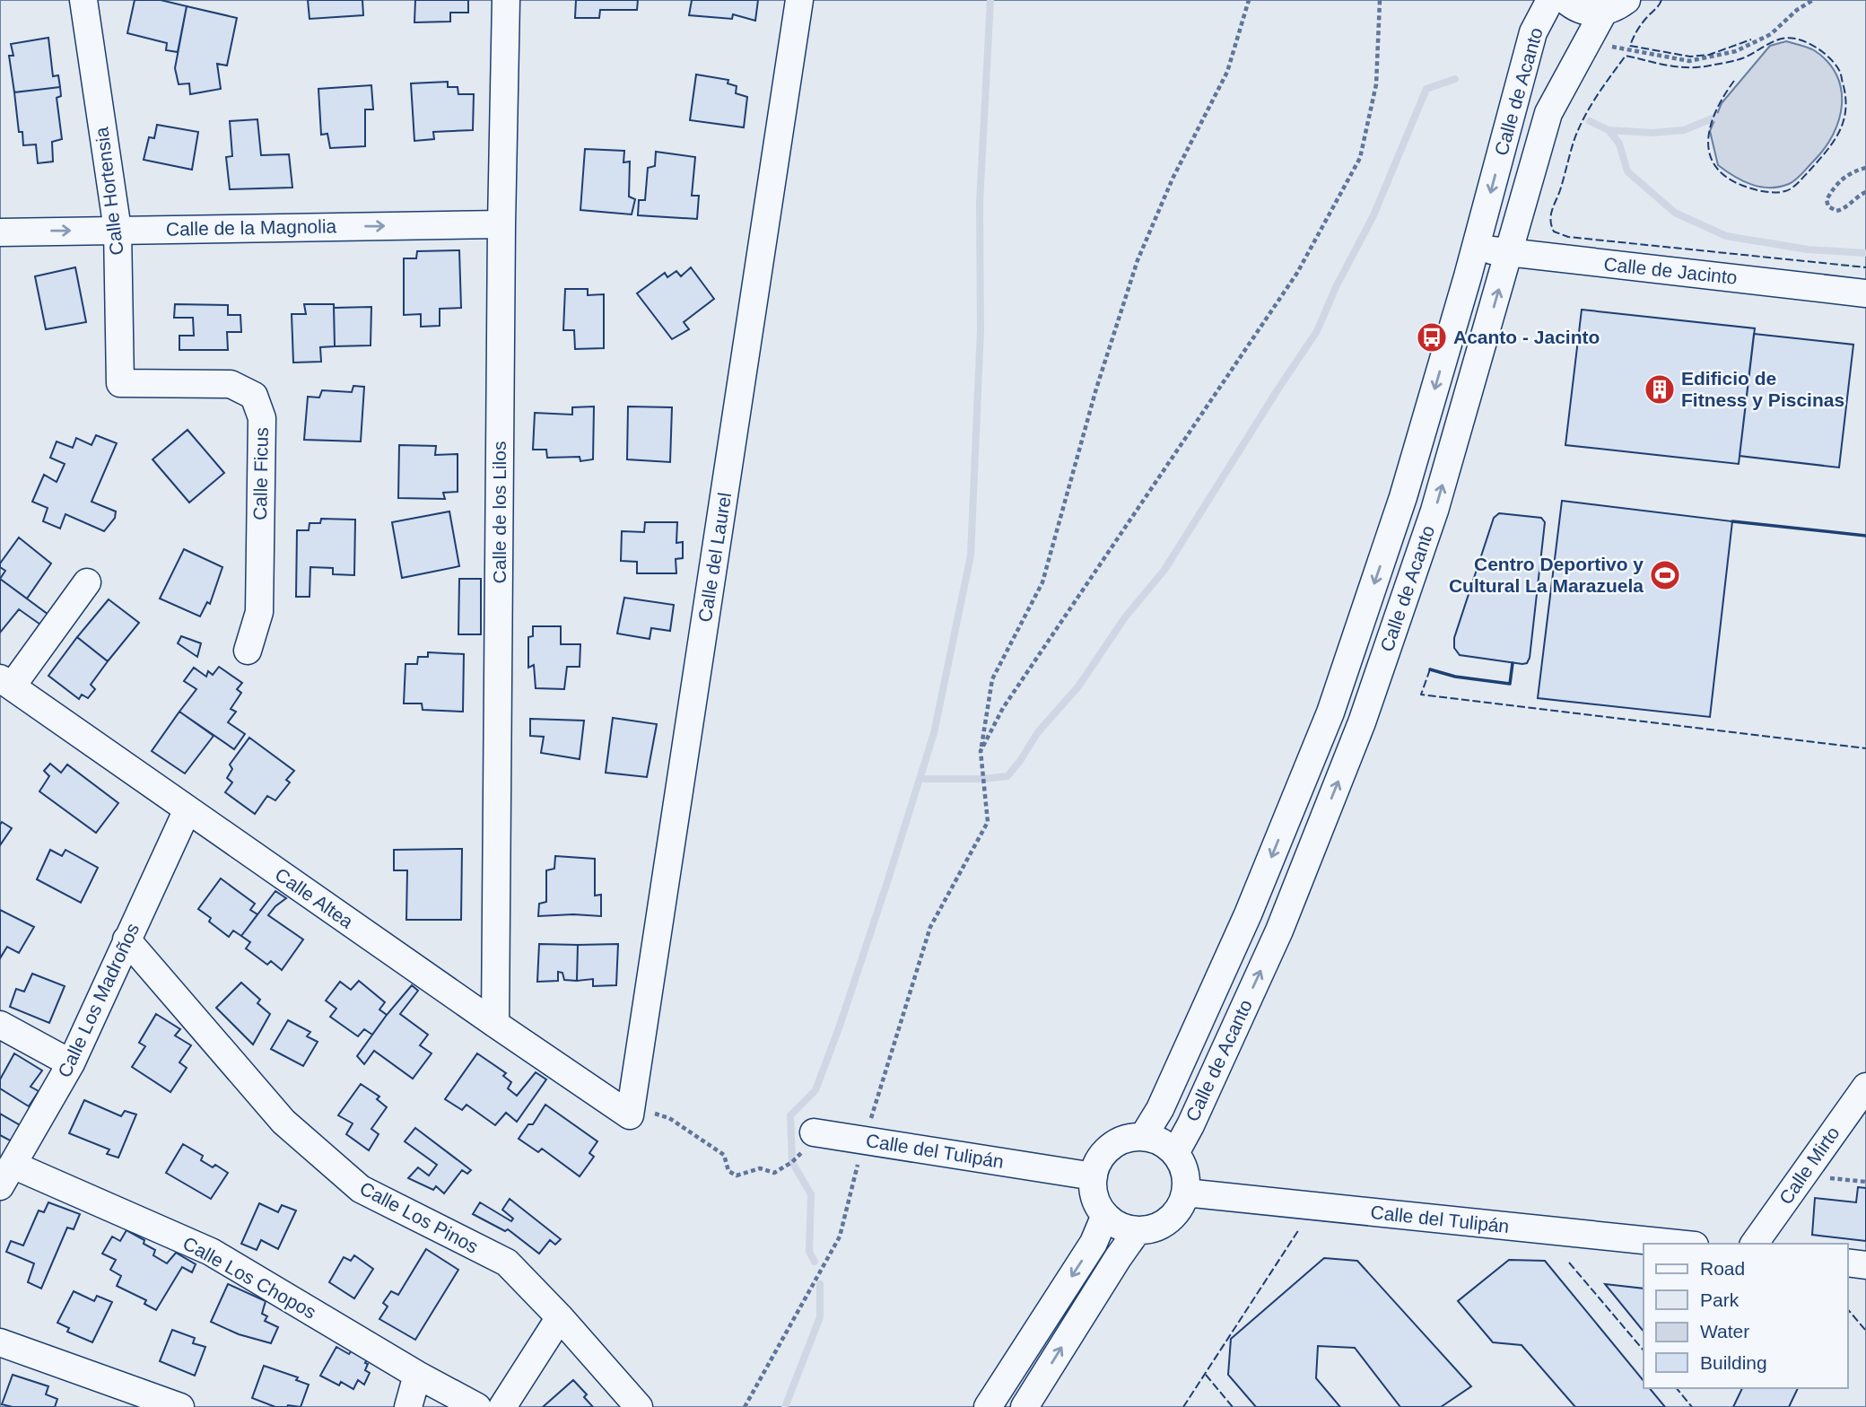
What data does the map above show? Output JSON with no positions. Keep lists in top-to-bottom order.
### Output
{
  "streets": {
    "street": [
      "Calle de Acanto",
      "Calle Hortensia",
      "Calle de la Magnolia",
      "Calle de Jacinto",
      "Calle Ficus",
      "Calle de los Lilos",
      "Calle del Laurel",
      "Calle Altea",
      "Calle Los Madroños",
      "Calle del Tulipán",
      "Calle Mirto",
      "Calle Los Pinos",
      "Calle Los Chopos"
    ]
  },
  "crossings": [
    ["Calle de Acanto", "Calle de Jacinto"],
    ["Calle de Acanto", "Calle del Tulipán"],
    ["Calle Hortensia", "Calle de la Magnolia"],
    ["Calle Hortensia", "Calle Ficus"],
    ["Calle de la Magnolia", "Calle de los Lilos"],
    ["Calle de los Lilos", "Calle Altea"],
    ["Calle del Laurel", "Calle Altea"],
    ["Calle Altea", "Calle Los Madroños"],
    ["Calle Los Madroños", "Calle Los Pinos"],
    ["Calle Los Madroños", "Calle Los Chopos"]
  ],
  "one_way": ["Calle de la Magnolia"],
  "places": {
    "bus stop": ["Acanto - Jacinto"],
    "building": ["Edificio de Fitness y Piscinas"],
    "sports": ["Centro Deportivo y Cultural La Marazuela"]
  },
  "legend": [
    "Road",
    "Park",
    "Water",
    "Building"
  ]
}
